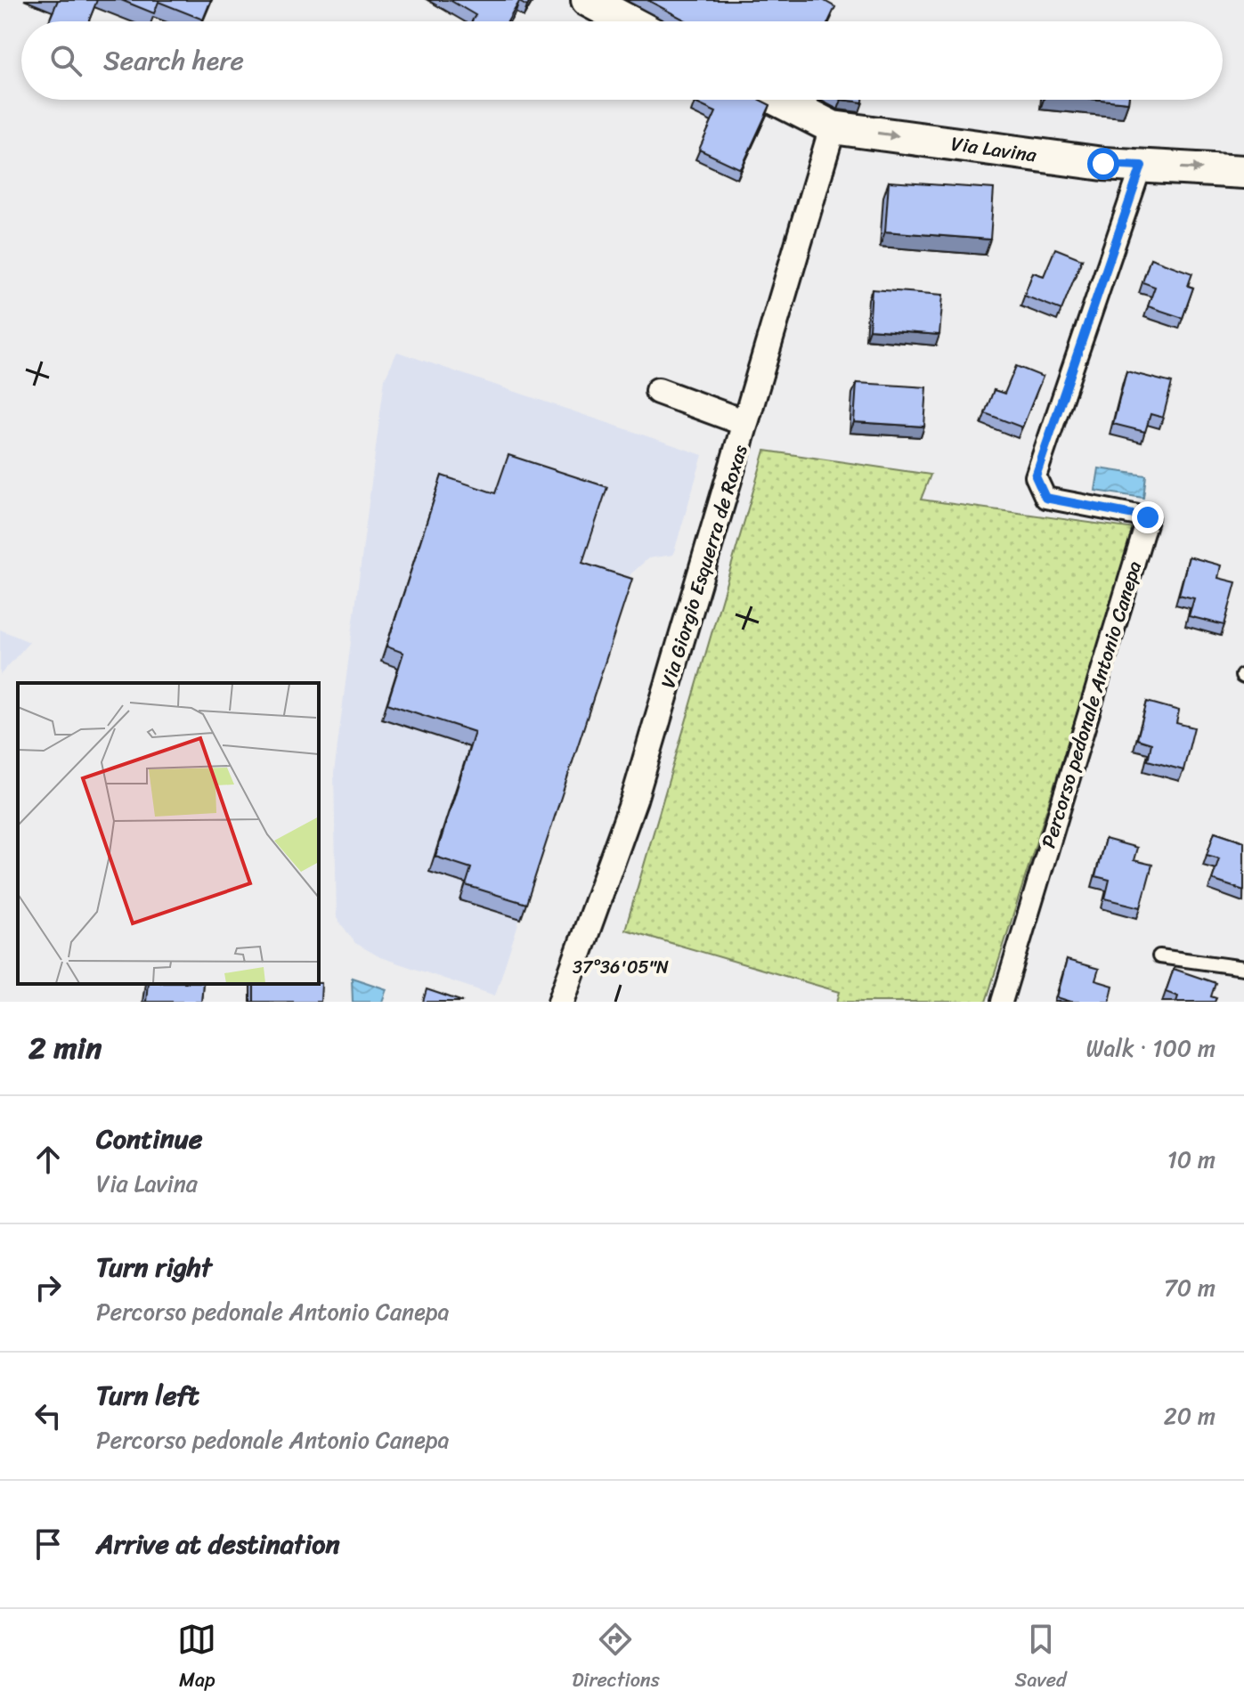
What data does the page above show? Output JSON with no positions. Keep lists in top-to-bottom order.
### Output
{
  "streets": {
    "street": ["Via Lavina", "Via Giorgio Esquerra de Roxas", "Percorso pedonale Antonio Canepa"]
  },
  "crossings": [
    ["Via Lavina", "Via Giorgio Esquerra de Roxas"],
    ["Via Lavina", "Percorso pedonale Antonio Canepa"]
  ],
  "one_way": ["Via Lavina"],
  "page": {
    "search": "Search here",
    "heading": ["2 min", "Walk · 100 m"],
    "list": [
      ["Continue", "Via Lavina", "10 m"],
      ["Turn right", "Percorso pedonale Antonio Canepa", "70 m"],
      ["Turn left", "Percorso pedonale Antonio Canepa", "20 m"],
      "Arrive at destination"
    ],
    "nav": ["Map", "Directions", "Saved"]
  },
  "coordinates": ["37°36'05\"N"]
}
